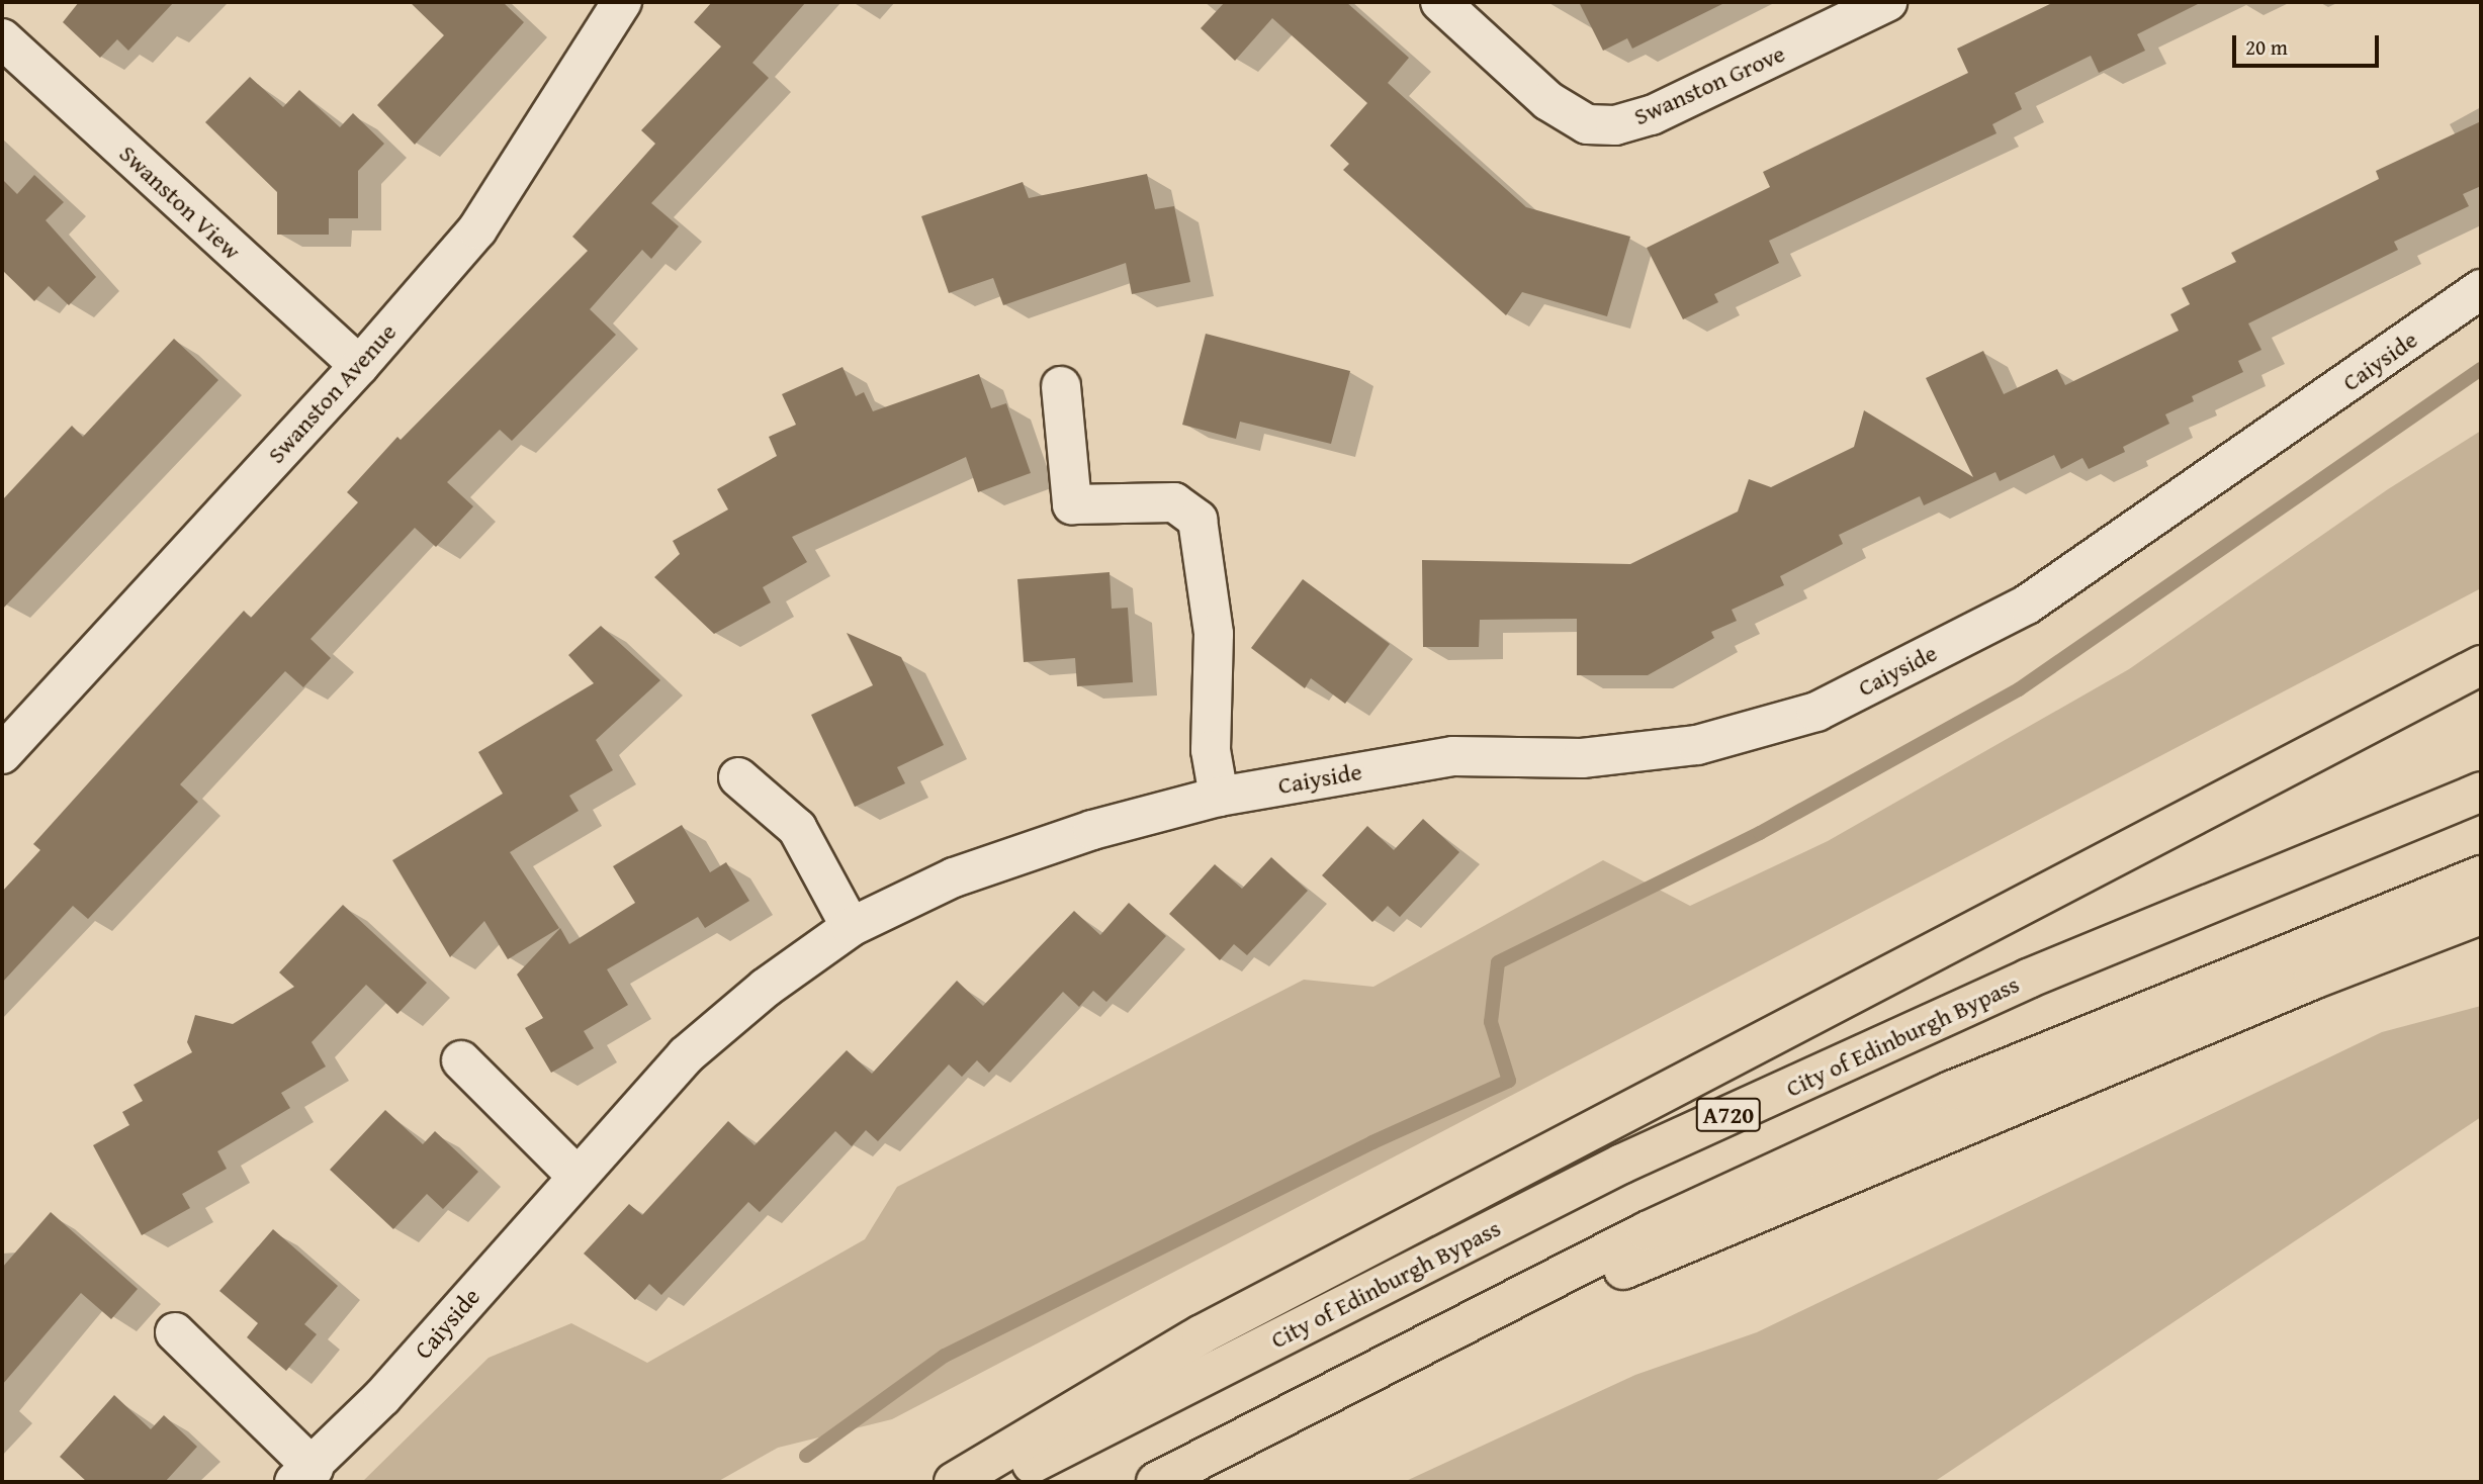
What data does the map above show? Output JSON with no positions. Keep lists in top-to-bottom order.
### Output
{
  "streets": {
    "highway": ["City of Edinburgh Bypass", "A720"],
    "street": [
      "Swanston Grove",
      "Swanston View",
      "Caiyside",
      "Swanston Avenue"
    ]
  },
  "crossings": [
    ["Swanston View", "Swanston Avenue"]
  ],
  "scale_bar": "20 m"
}
